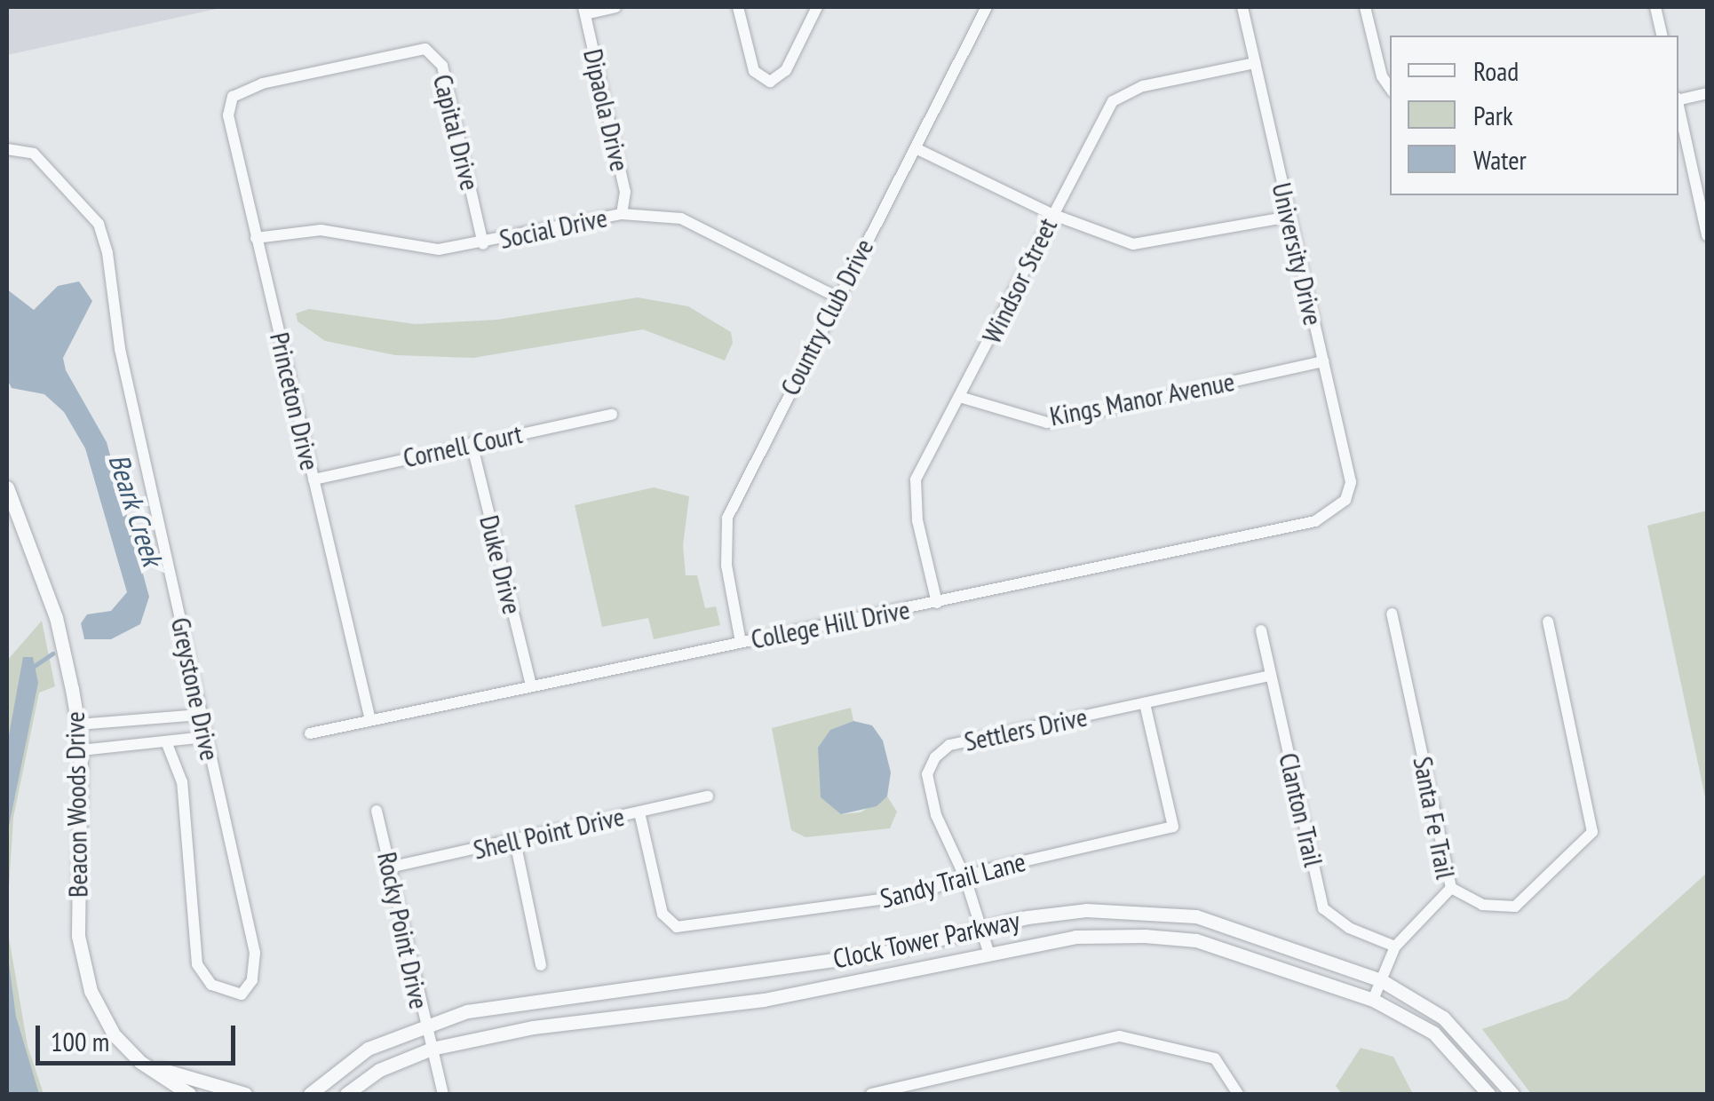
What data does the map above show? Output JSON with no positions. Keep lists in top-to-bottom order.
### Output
{
  "streets": {
    "street": [
      "Dipaola Drive",
      "Capital Drive",
      "Social Drive",
      "University Drive",
      "Windsor Street",
      "Country Club Drive",
      "Kings Manor Avenue",
      "Princeton Drive",
      "Cornell Court",
      "Duke Drive",
      "College Hill Drive",
      "Greystone Drive",
      "Settlers Drive",
      "Beacon Woods Drive",
      "Clanton Trail",
      "Santa Fe Trail",
      "Shell Point Drive",
      "Sandy Trail Lane",
      "Rocky Point Drive",
      "Clock Tower Parkway"
    ]
  },
  "crossings": [
    ["Dipaola Drive", "Social Drive"],
    ["Capital Drive", "Social Drive"],
    ["Capital Drive", "Princeton Drive"],
    ["Social Drive", "Country Club Drive"],
    ["Social Drive", "Princeton Drive"],
    ["University Drive", "Windsor Street"],
    ["University Drive", "Kings Manor Avenue"],
    ["University Drive", "College Hill Drive"],
    ["Windsor Street", "Kings Manor Avenue"],
    ["Windsor Street", "College Hill Drive"],
    ["Country Club Drive", "College Hill Drive"],
    ["Princeton Drive", "Cornell Court"],
    ["Princeton Drive", "College Hill Drive"],
    ["Cornell Court", "Duke Drive"],
    ["Duke Drive", "College Hill Drive"],
    ["Settlers Drive", "Clanton Trail"],
    ["Settlers Drive", "Sandy Trail Lane"],
    ["Settlers Drive", "Clock Tower Parkway"],
    ["Clanton Trail", "Santa Fe Trail"],
    ["Santa Fe Trail", "Clock Tower Parkway"],
    ["Shell Point Drive", "Sandy Trail Lane"],
    ["Shell Point Drive", "Rocky Point Drive"],
    ["Rocky Point Drive", "Clock Tower Parkway"]
  ],
  "water": ["Beark Creek"],
  "legend": ["Road", "Park", "Water"],
  "scale_bar": "100 m"
}
